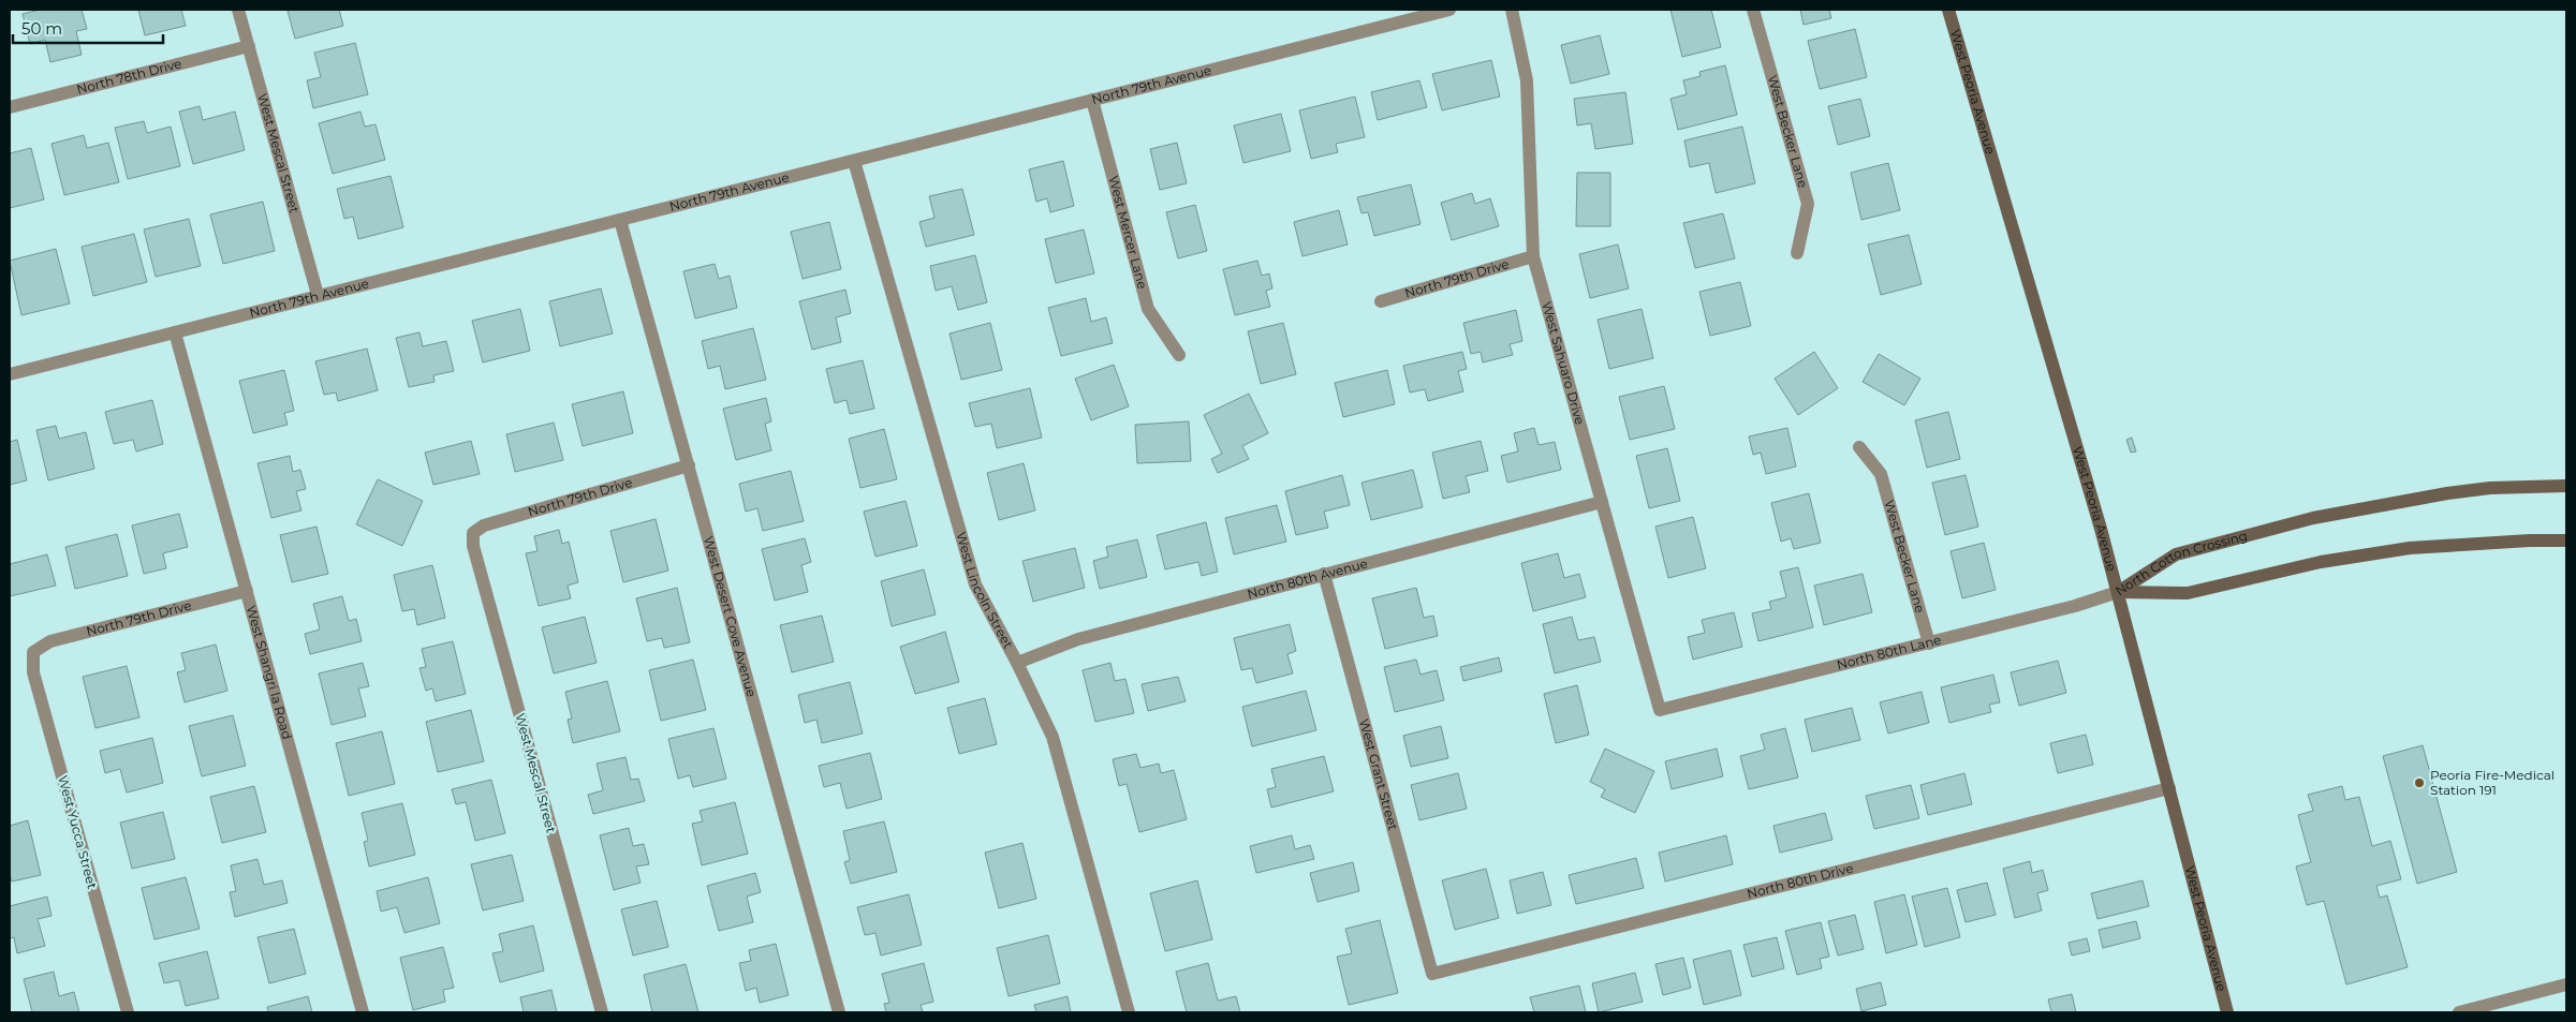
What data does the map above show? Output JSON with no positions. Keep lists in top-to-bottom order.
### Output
{
  "streets": {
    "main road": ["West Peoria Avenue", "North Cotton Crossing"],
    "street": [
      "North 78th Drive",
      "North 79th Avenue",
      "West Becker Lane",
      "West Mescal Street",
      "West Mercer Lane",
      "North 79th Drive",
      "West Sahuaro Drive",
      "North 80th Avenue",
      "West Lincoln Street",
      "West Desert Cove Avenue",
      "North 80th Lane",
      "West Shangri la Road",
      "West Grant Street",
      "West Yucca Street",
      "North 80th Drive"
    ]
  },
  "crossings": [
    ["North 78th Drive", "West Mescal Street"],
    ["North 79th Avenue", "West Mescal Street"],
    ["North 79th Avenue", "West Mercer Lane"],
    ["North 79th Avenue", "West Lincoln Street"],
    ["North 79th Avenue", "West Desert Cove Avenue"],
    ["North 79th Avenue", "West Shangri la Road"],
    ["West Peoria Avenue", "North Cotton Crossing"],
    ["West Peoria Avenue", "North 80th Lane"],
    ["West Peoria Avenue", "North 80th Drive"],
    ["West Becker Lane", "North 80th Lane"],
    ["West Mescal Street", "North 79th Drive"],
    ["North 79th Drive", "West Sahuaro Drive"],
    ["North 79th Drive", "West Desert Cove Avenue"],
    ["North 79th Drive", "West Shangri la Road"],
    ["North 79th Drive", "West Yucca Street"],
    ["West Sahuaro Drive", "North 80th Avenue"],
    ["West Sahuaro Drive", "North 80th Lane"],
    ["North Cotton Crossing", "North 80th Lane"],
    ["North 80th Avenue", "West Lincoln Street"],
    ["North 80th Avenue", "West Grant Street"],
    ["West Grant Street", "North 80th Drive"]
  ],
  "places": ["Peoria Fire-Medical Station 191"],
  "scale_bar": "50 m"
}
